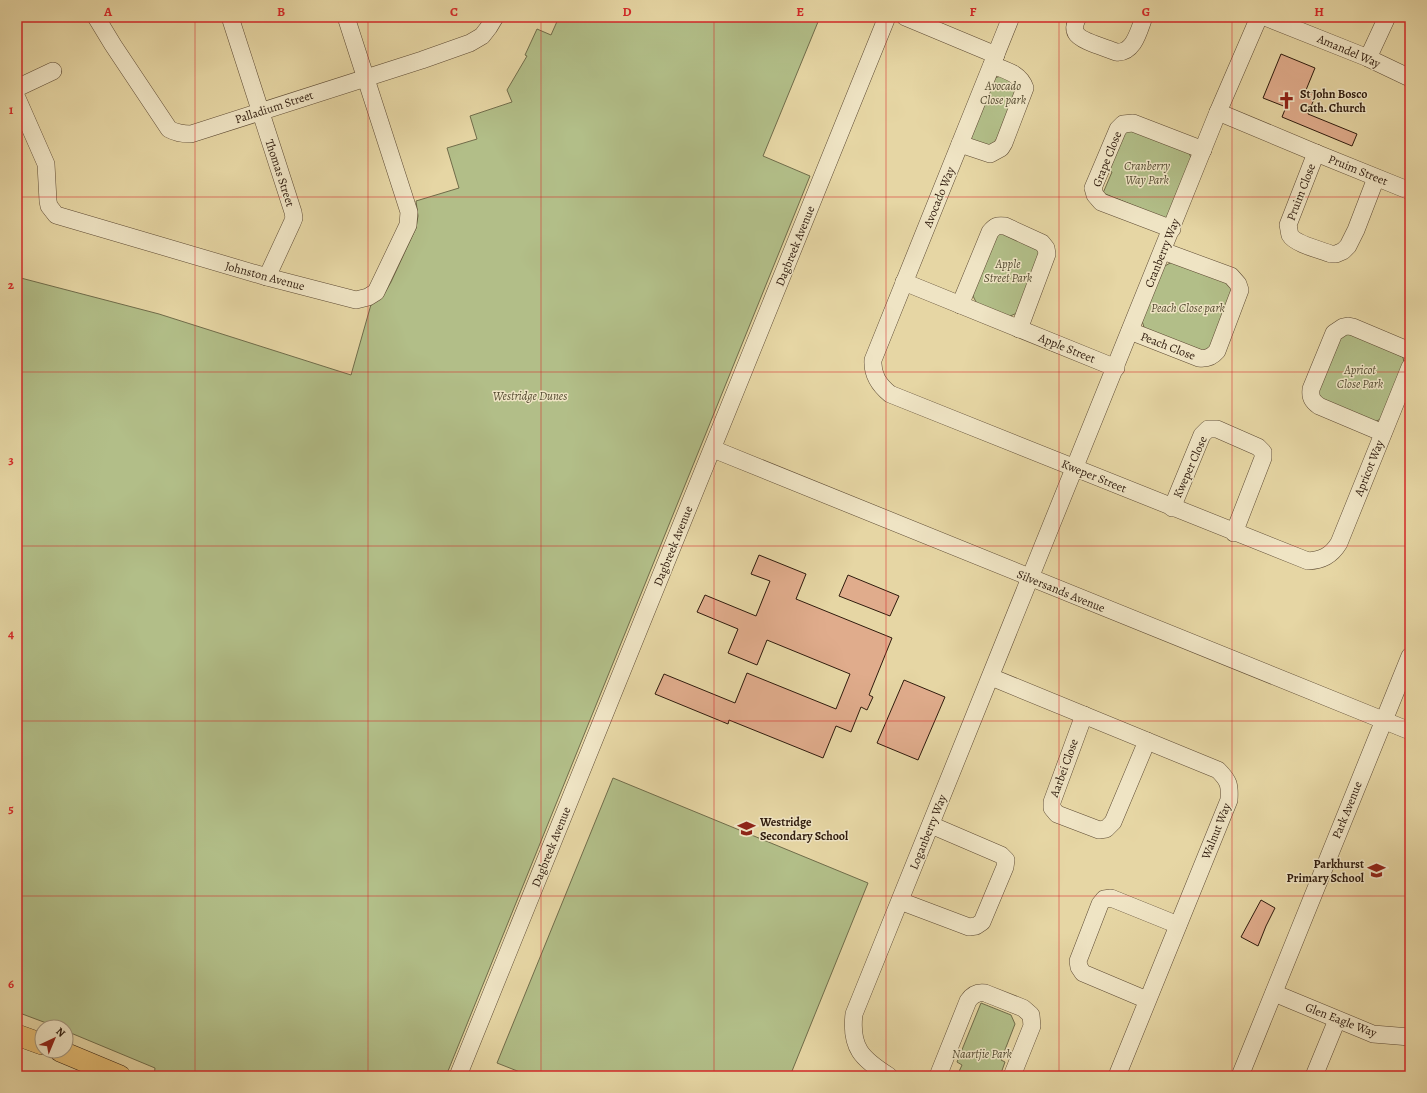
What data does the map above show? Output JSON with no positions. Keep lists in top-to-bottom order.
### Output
{
  "streets": {
    "street": [
      "Amandel Way",
      "Palladium Street",
      "Grape Close",
      "Pruim Street",
      "Thomas Street",
      "Pruim Close",
      "Avocado Way",
      "Dagbreek Avenue",
      "Cranberry Way",
      "Johnston Avenue",
      "Peach Close",
      "Apple Street",
      "Kweper Close",
      "Apricot Way",
      "Kweper Street",
      "Silversands Avenue",
      "Aarbei Close",
      "Park Avenue",
      "Walnut Way",
      "Loganberry Way",
      "Glen Eagle Way"
    ]
  },
  "crossings": [
    ["Palladium Street", "Thomas Street"],
    ["Palladium Street", "Johnston Avenue"],
    ["Grape Close", "Cranberry Way"],
    ["Pruim Street", "Pruim Close"],
    ["Pruim Street", "Cranberry Way"],
    ["Thomas Street", "Johnston Avenue"],
    ["Avocado Way", "Apple Street"],
    ["Avocado Way", "Kweper Street"],
    ["Dagbreek Avenue", "Silversands Avenue"],
    ["Cranberry Way", "Peach Close"],
    ["Cranberry Way", "Apple Street"],
    ["Cranberry Way", "Kweper Street"],
    ["Cranberry Way", "Silversands Avenue"],
    ["Cranberry Way", "Loganberry Way"],
    ["Kweper Close", "Kweper Street"],
    ["Apricot Way", "Kweper Street"],
    ["Silversands Avenue", "Park Avenue"],
    ["Silversands Avenue", "Loganberry Way"],
    ["Aarbei Close", "Walnut Way"],
    ["Park Avenue", "Glen Eagle Way"],
    ["Walnut Way", "Loganberry Way"]
  ],
  "parks": [
    "Avocado Close park",
    "Cranberry Way Park",
    "Apple Street Park",
    "Peach Close park",
    "Apricot Close Park",
    "Westridge Dunes",
    "Naartjie Park"
  ],
  "places": {
    "church": ["St John Bosco Cath. Church"],
    "school or university": ["Westridge Secondary School", "Parkhurst Primary School"]
  },
  "north": "top right",
  "grid": {
    "columns": [
      "A",
      "B",
      "C",
      "D",
      "E",
      "F",
      "G",
      "H"
    ],
    "rows": [
      "1",
      "2",
      "3",
      "4",
      "5",
      "6"
    ]
  }
}
